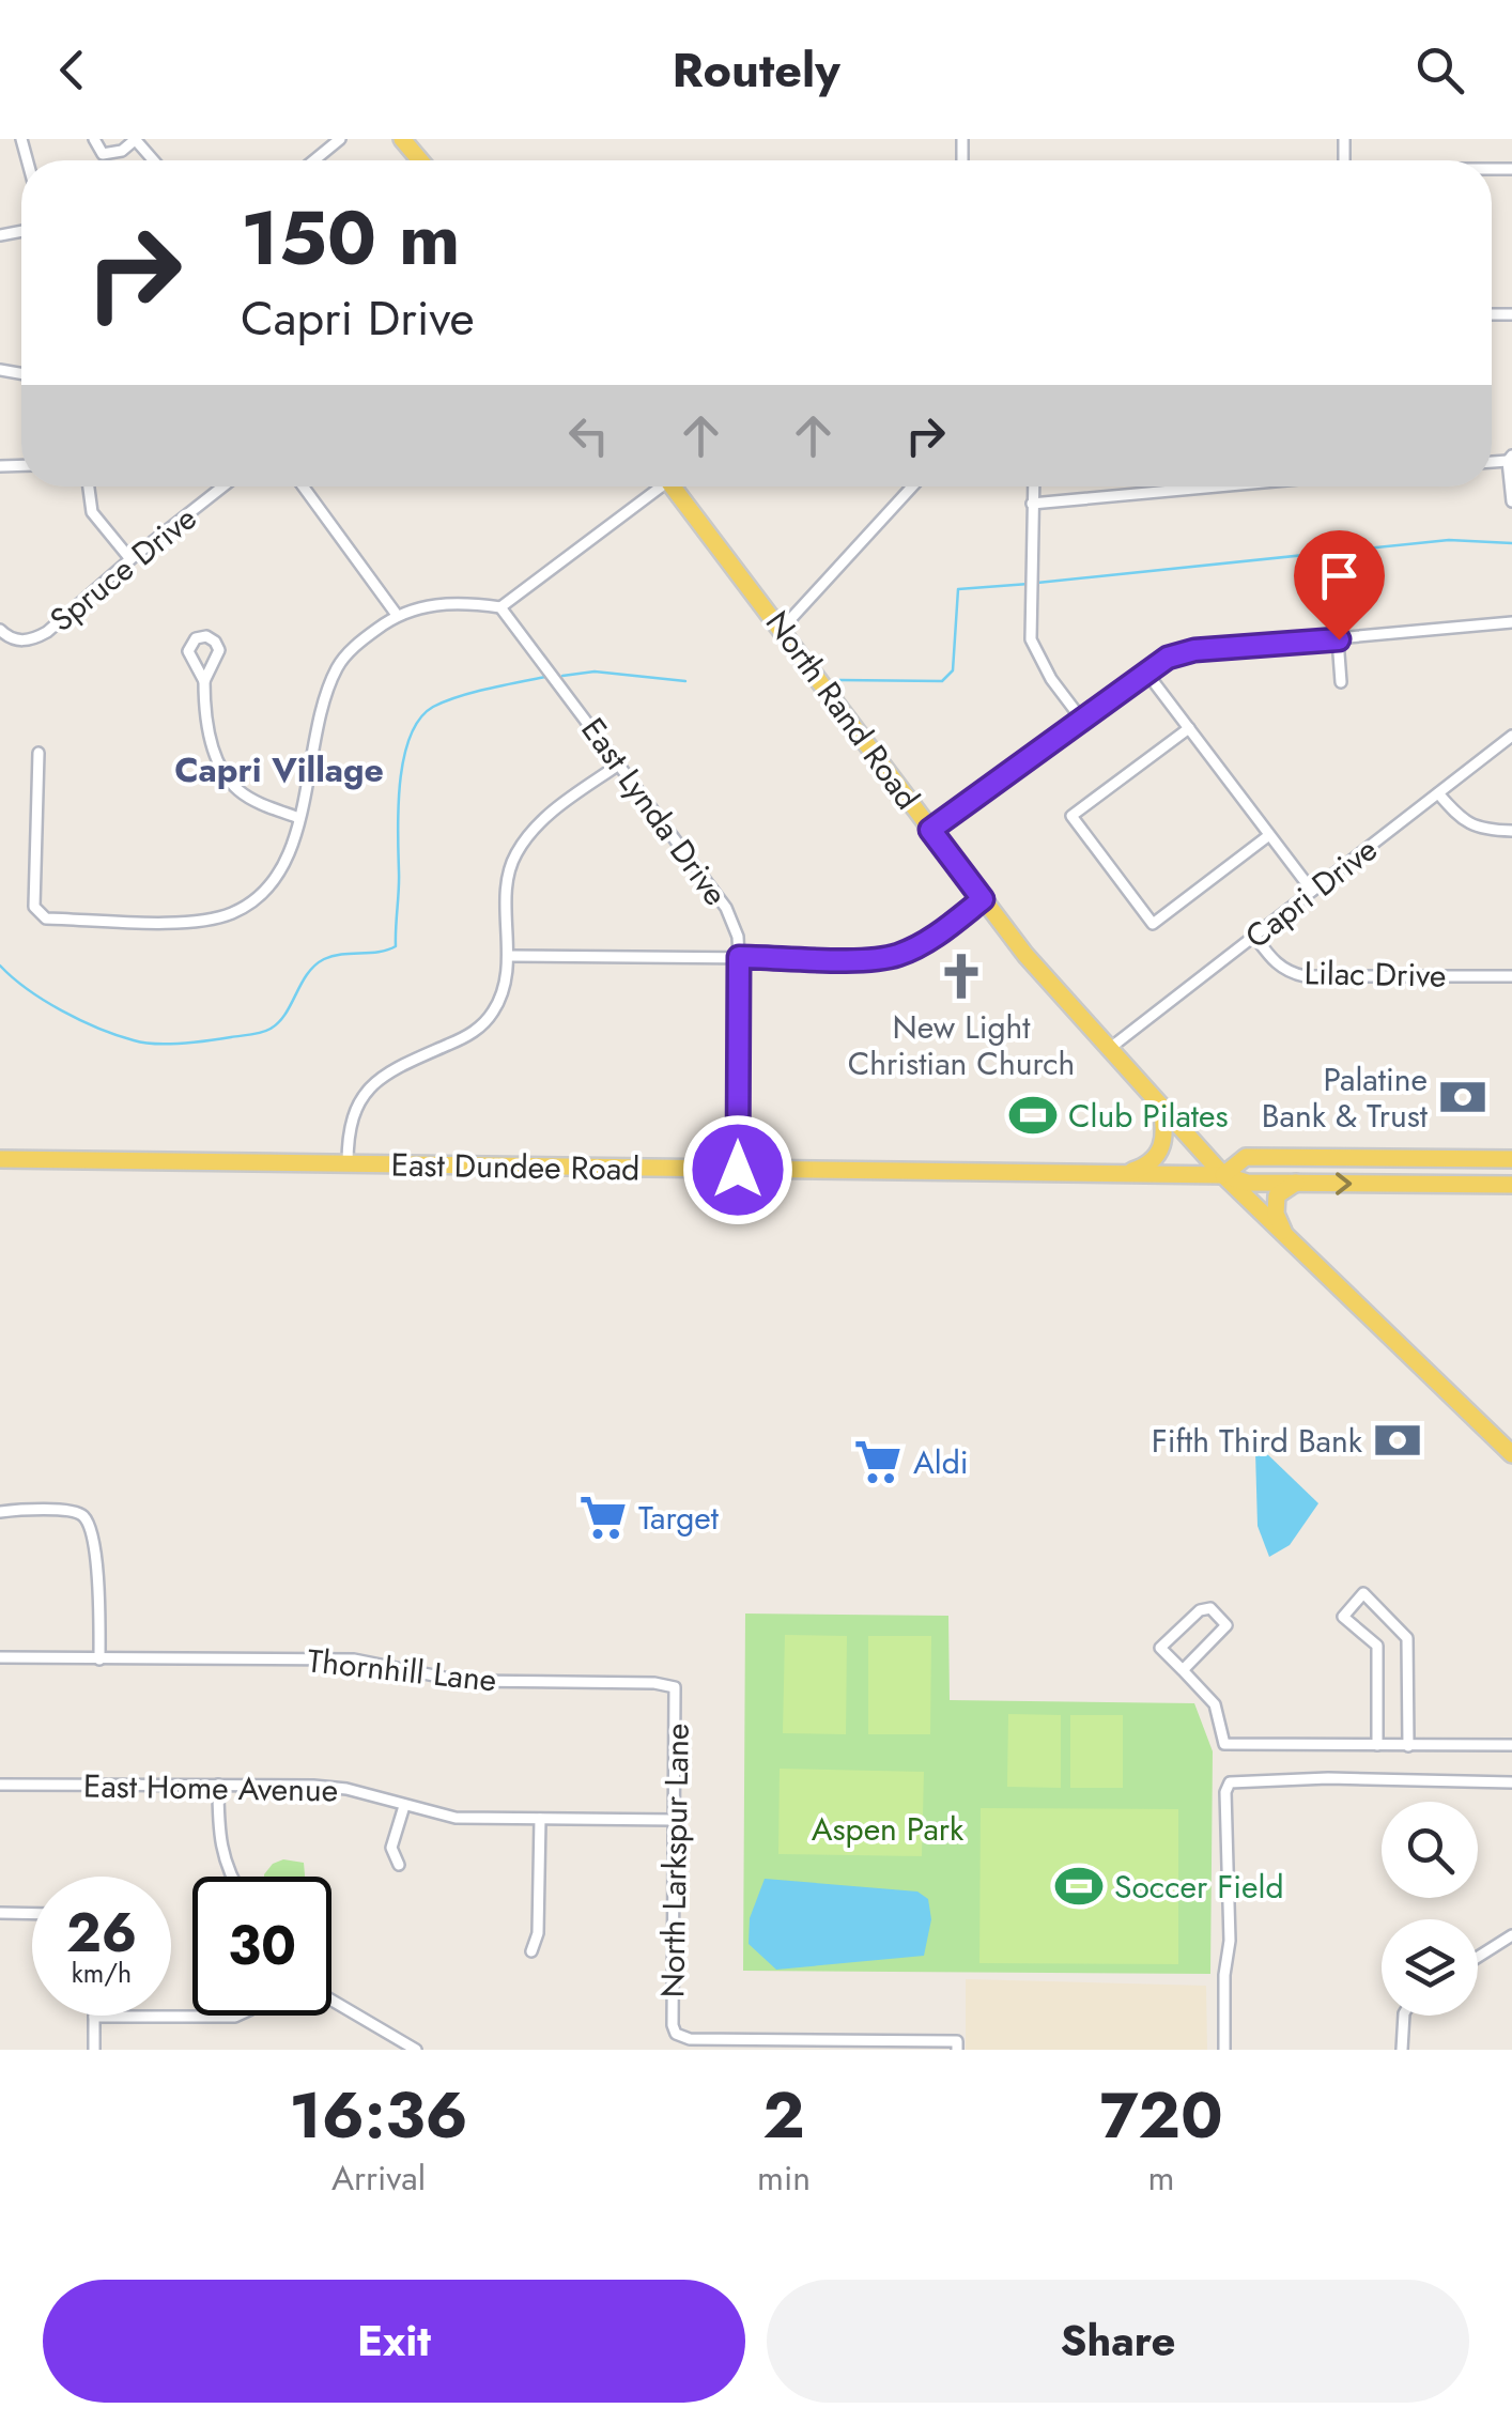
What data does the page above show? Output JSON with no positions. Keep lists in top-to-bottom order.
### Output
{
  "streets": {
    "main road": ["North Rand Road", "East Dundee Road"],
    "street": [
      "Spruce Drive",
      "East Lynda Drive",
      "Capri Drive",
      "Lilac Drive",
      "Thornhill Lane",
      "East Home Avenue",
      "North Larkspur Lane"
    ]
  },
  "crossings": [
    ["North Rand Road", "Capri Drive"],
    ["North Rand Road", "East Dundee Road"],
    ["East Lynda Drive", "East Dundee Road"],
    ["Capri Drive", "Lilac Drive"],
    ["Thornhill Lane", "North Larkspur Lane"],
    ["East Home Avenue", "North Larkspur Lane"]
  ],
  "districts": ["Capri Village"],
  "parks": ["Aspen Park"],
  "places": {
    "church": ["New Light Christian Church"],
    "bank": ["Palatine Bank & Trust", "Fifth Third Bank"],
    "sports": ["Club Pilates", "Soccer Field"],
    "supermarket": ["Aldi", "Target"]
  },
  "page": {
    "header": "Routely",
    "turn": ["150 m", "Capri Drive"],
    "speed": "26 km/h",
    "limit": "30",
    "eta": [
      "16:36",
      "Arrival",
      "2",
      "min",
      "720",
      "m"
    ],
    "buttons": ["Exit", "Share"]
  }
}
